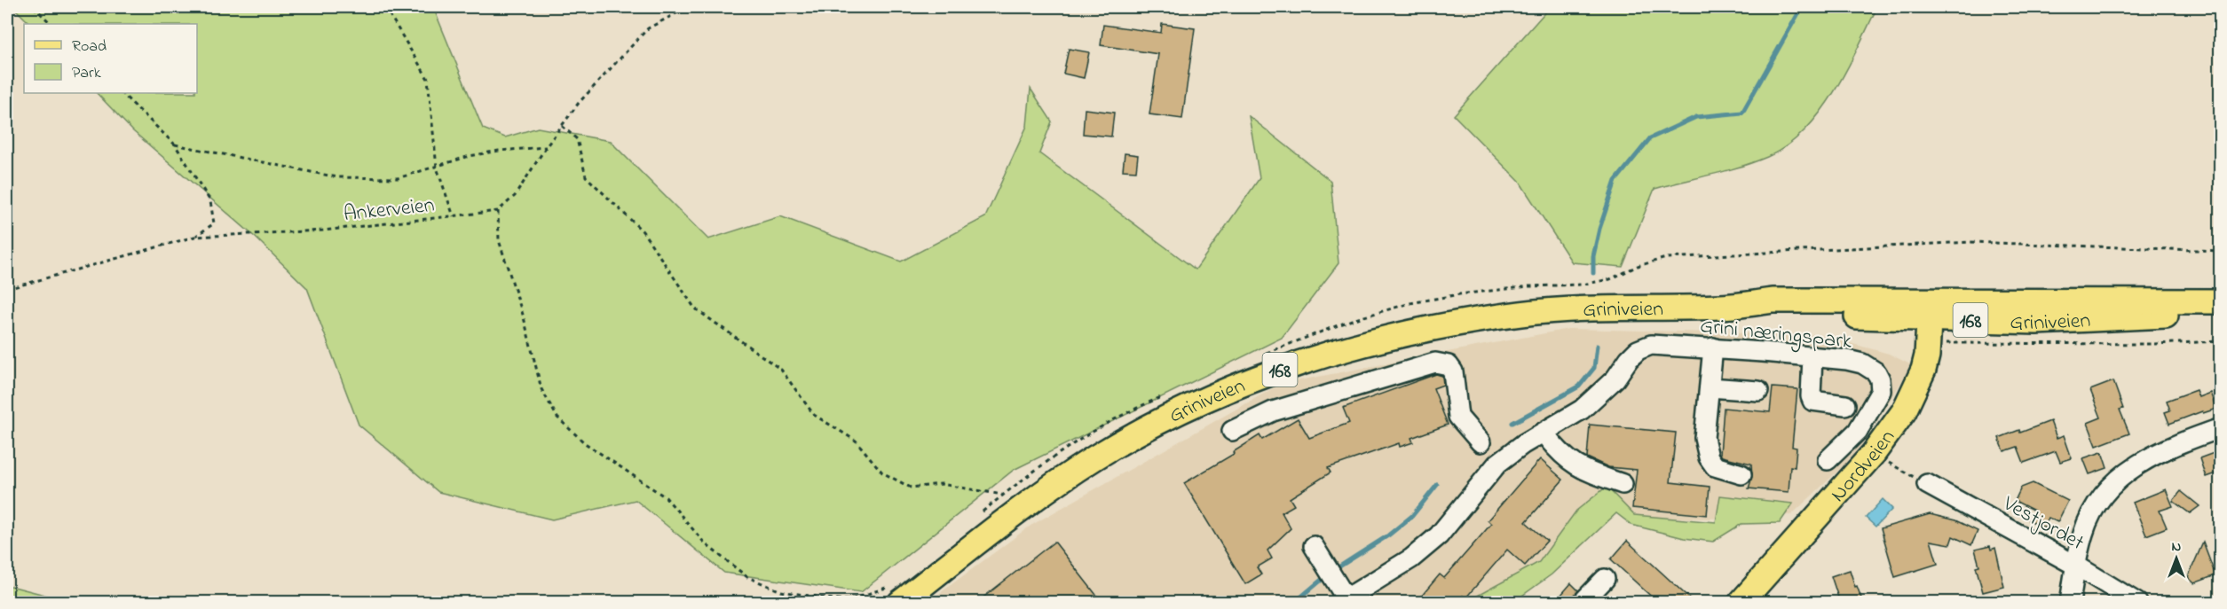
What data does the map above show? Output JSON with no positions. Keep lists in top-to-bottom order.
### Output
{
  "streets": {
    "main road": ["Griniveien", "168", "Nordveien"],
    "street": ["Grini næringspark", "Vestjordet"],
    "path": ["Ankerveien"]
  },
  "crossings": [
    ["Griniveien", "Nordveien"]
  ],
  "legend": ["Road", "Park"],
  "north": "top"
}
